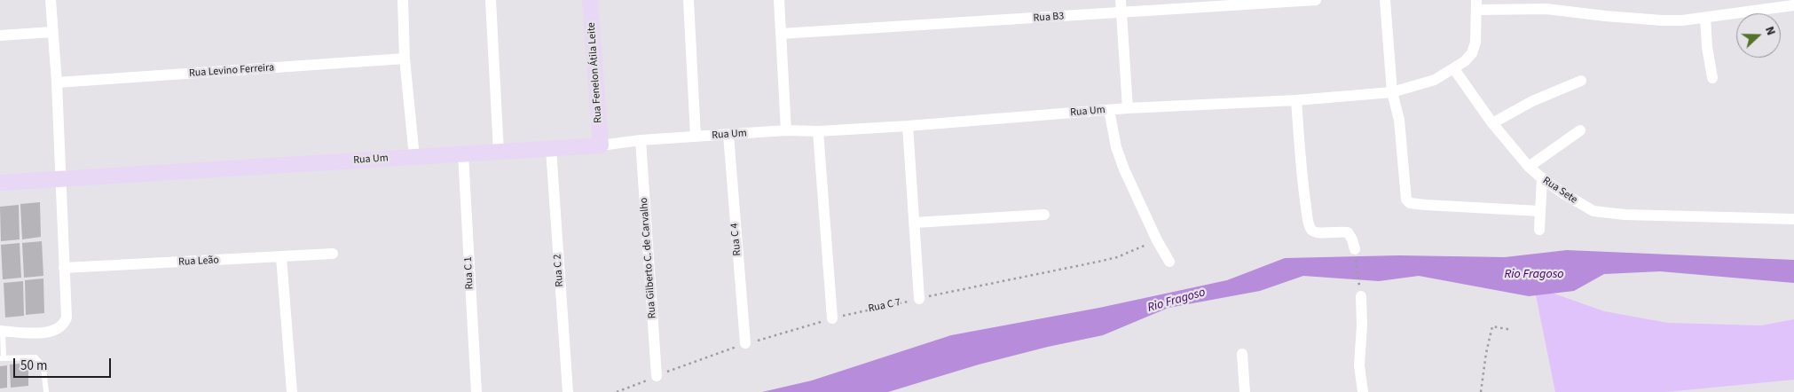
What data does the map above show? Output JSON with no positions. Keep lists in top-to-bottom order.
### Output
{
  "streets": {
    "street": [
      "Rua B3",
      "Rua Levino Ferreira",
      "Rua Fenelon Átila Leite",
      "Rua Um",
      "Rua Sete",
      "Rua C 4",
      "Rua Gilberto C. de Carvalho",
      "Rua Leão",
      "Rua C 2",
      "Rua C 1"
    ],
    "path": ["Rua C 7"]
  },
  "crossings": [
    ["Rua Fenelon Átila Leite", "Rua Um"],
    ["Rua Um", "Rua Sete"],
    ["Rua Um", "Rua C 4"],
    ["Rua Um", "Rua Gilberto C. de Carvalho"],
    ["Rua Um", "Rua C 2"],
    ["Rua Um", "Rua C 1"],
    ["Rua C 4", "Rua C 7"],
    ["Rua Gilberto C. de Carvalho", "Rua C 7"]
  ],
  "water": ["Rio Fragoso"],
  "scale_bar": "50 m",
  "north": "right"
}
